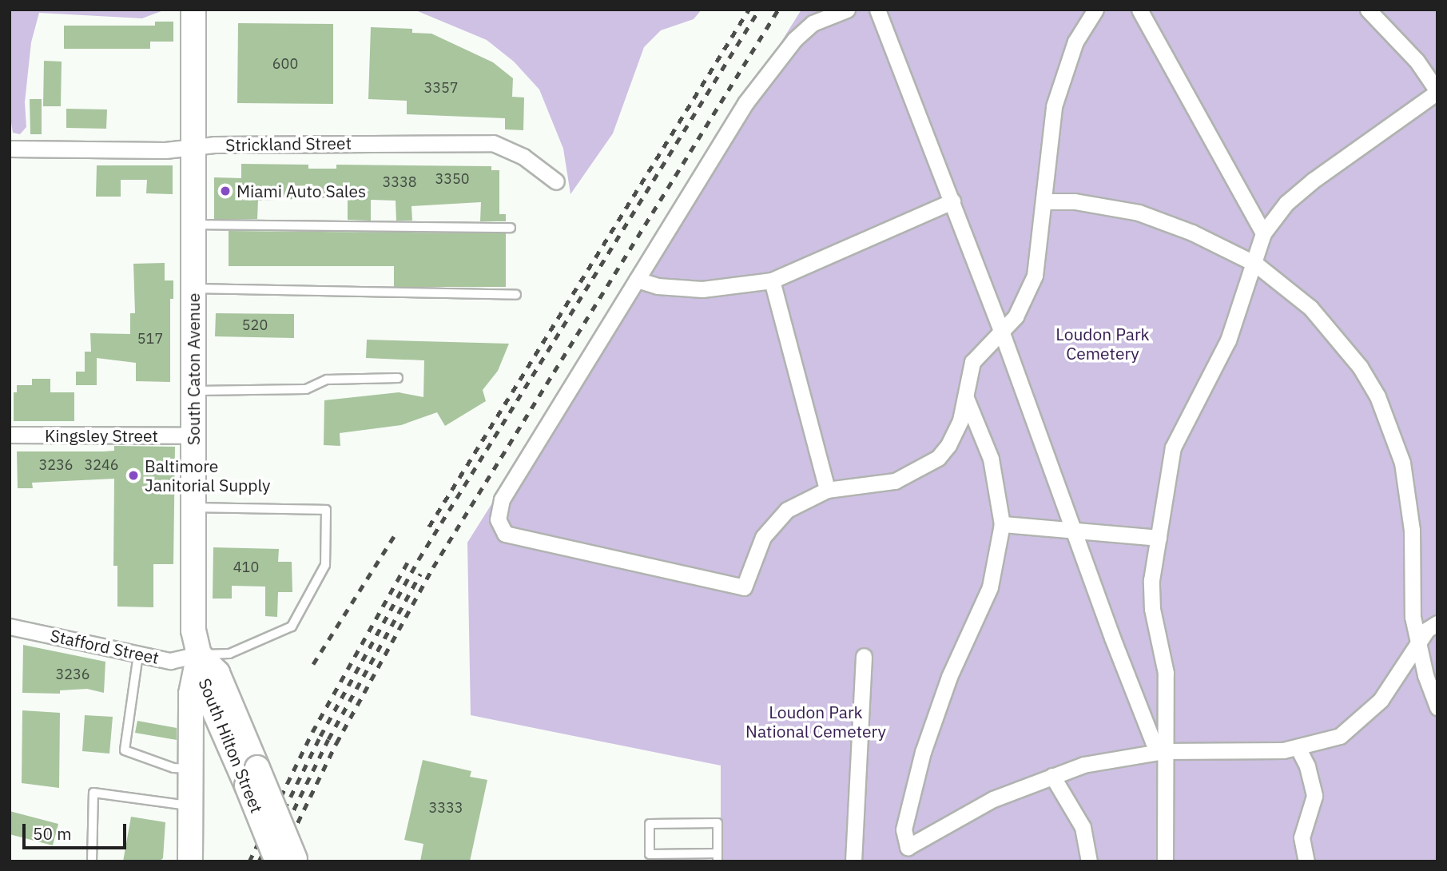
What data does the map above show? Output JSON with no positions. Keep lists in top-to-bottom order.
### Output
{
  "streets": {
    "main road": ["South Caton Avenue", "South Hilton Street"],
    "street": ["Strickland Street", "Kingsley Street", "Stafford Street"]
  },
  "crossings": [
    ["Strickland Street", "South Caton Avenue"],
    ["South Caton Avenue", "Kingsley Street"],
    ["South Caton Avenue", "Stafford Street"],
    ["South Caton Avenue", "South Hilton Street"],
    ["Stafford Street", "South Hilton Street"]
  ],
  "parks": ["Loudon Park Cemetery", "Loudon Park National Cemetery"],
  "places": ["Miami Auto Sales", "Baltimore Janitorial Supply"],
  "house_numbers": [
    "600",
    "3357",
    "3350",
    "3338",
    "520",
    "517",
    "3236",
    "3246",
    "410",
    "3236",
    "3333"
  ],
  "scale_bar": "50 m"
}
